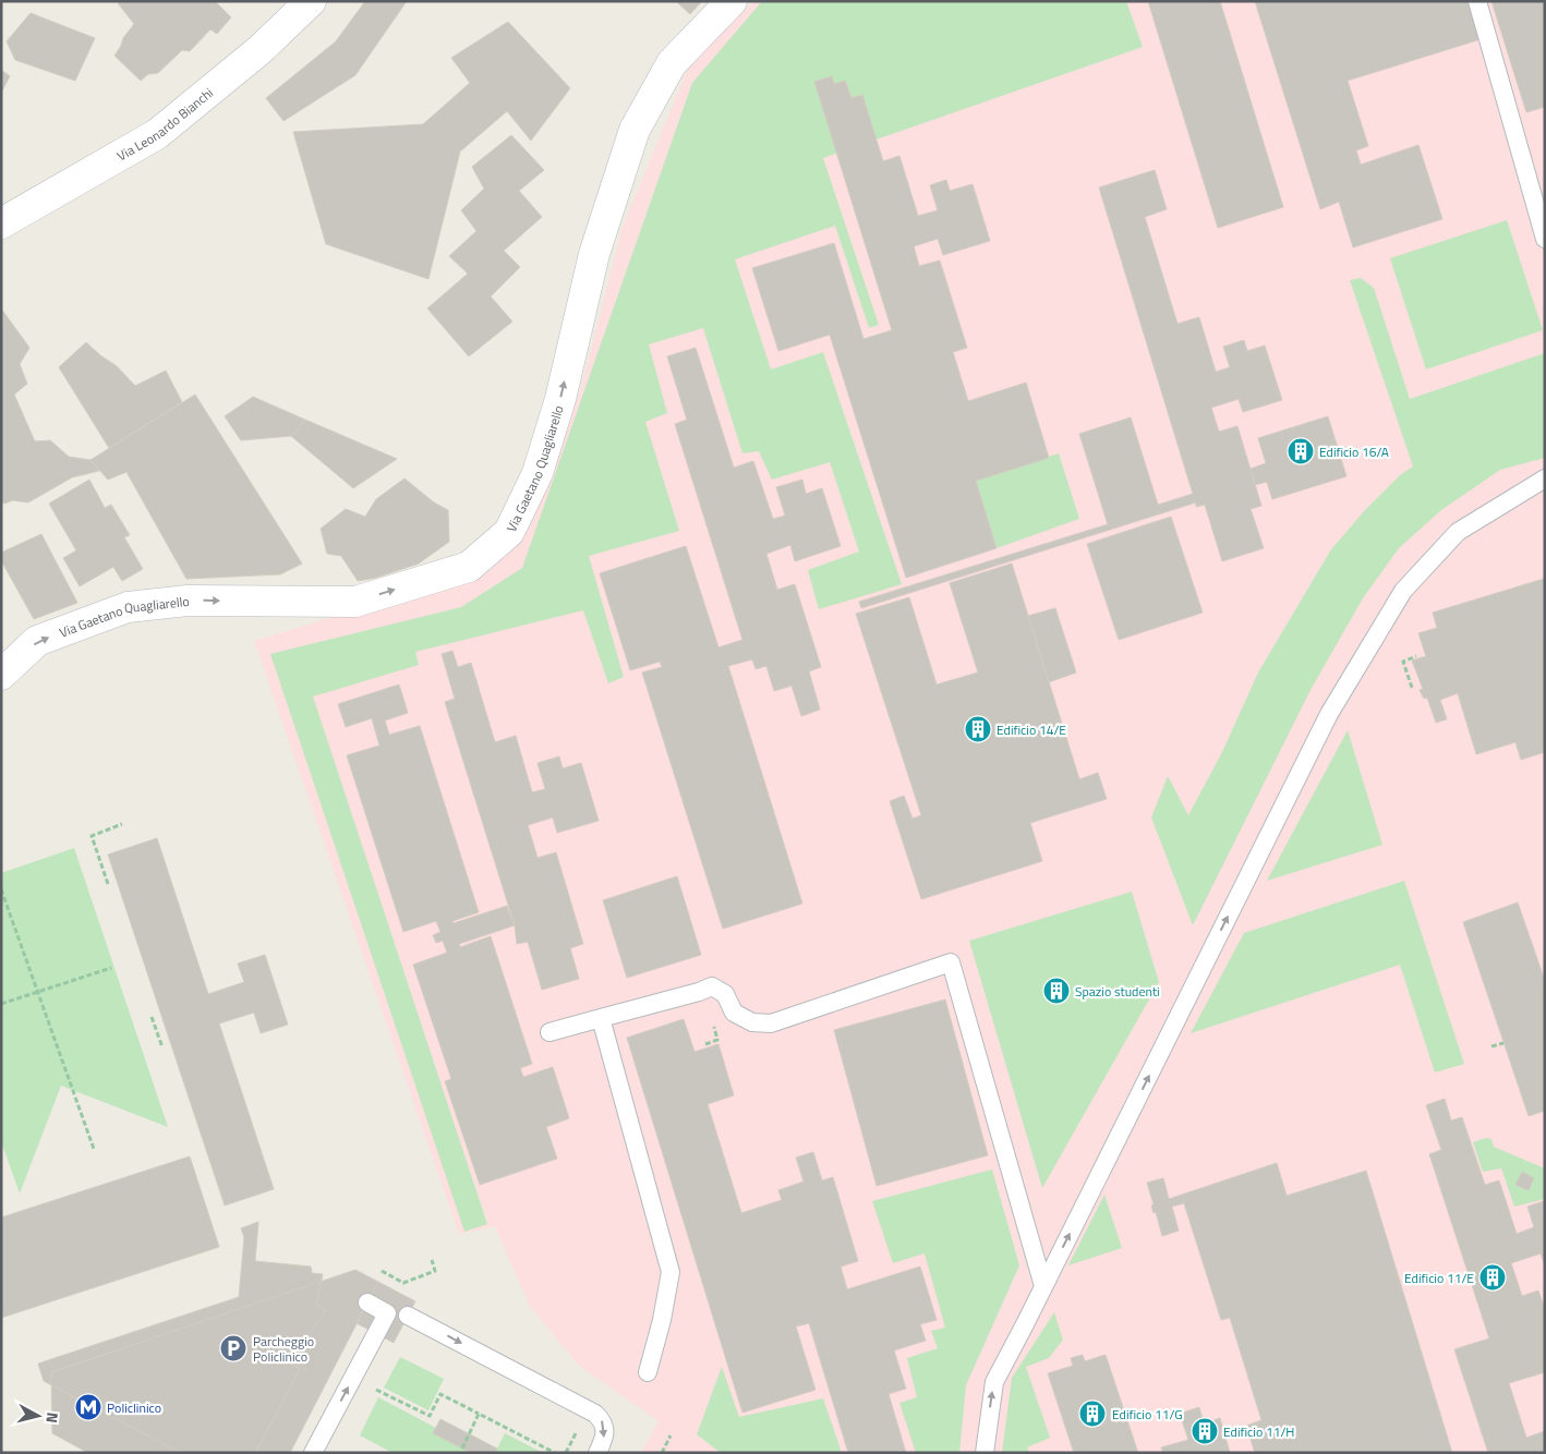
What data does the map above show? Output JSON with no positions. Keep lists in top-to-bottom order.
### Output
{
  "streets": {
    "street": ["Via Leonardo Bianchi", "Via Gaetano Quagliarello"]
  },
  "one_way": ["Via Gaetano Quagliarello"],
  "places": {
    "building": [
      "Edificio 16/A",
      "Edificio 14/E",
      "Spazio studenti",
      "Edificio 11/E",
      "Edificio 11/G",
      "Edificio 11/H"
    ],
    "parking": ["Parcheggio Policlinico"],
    "metro station": ["Policlinico"]
  },
  "north": "right"
}
